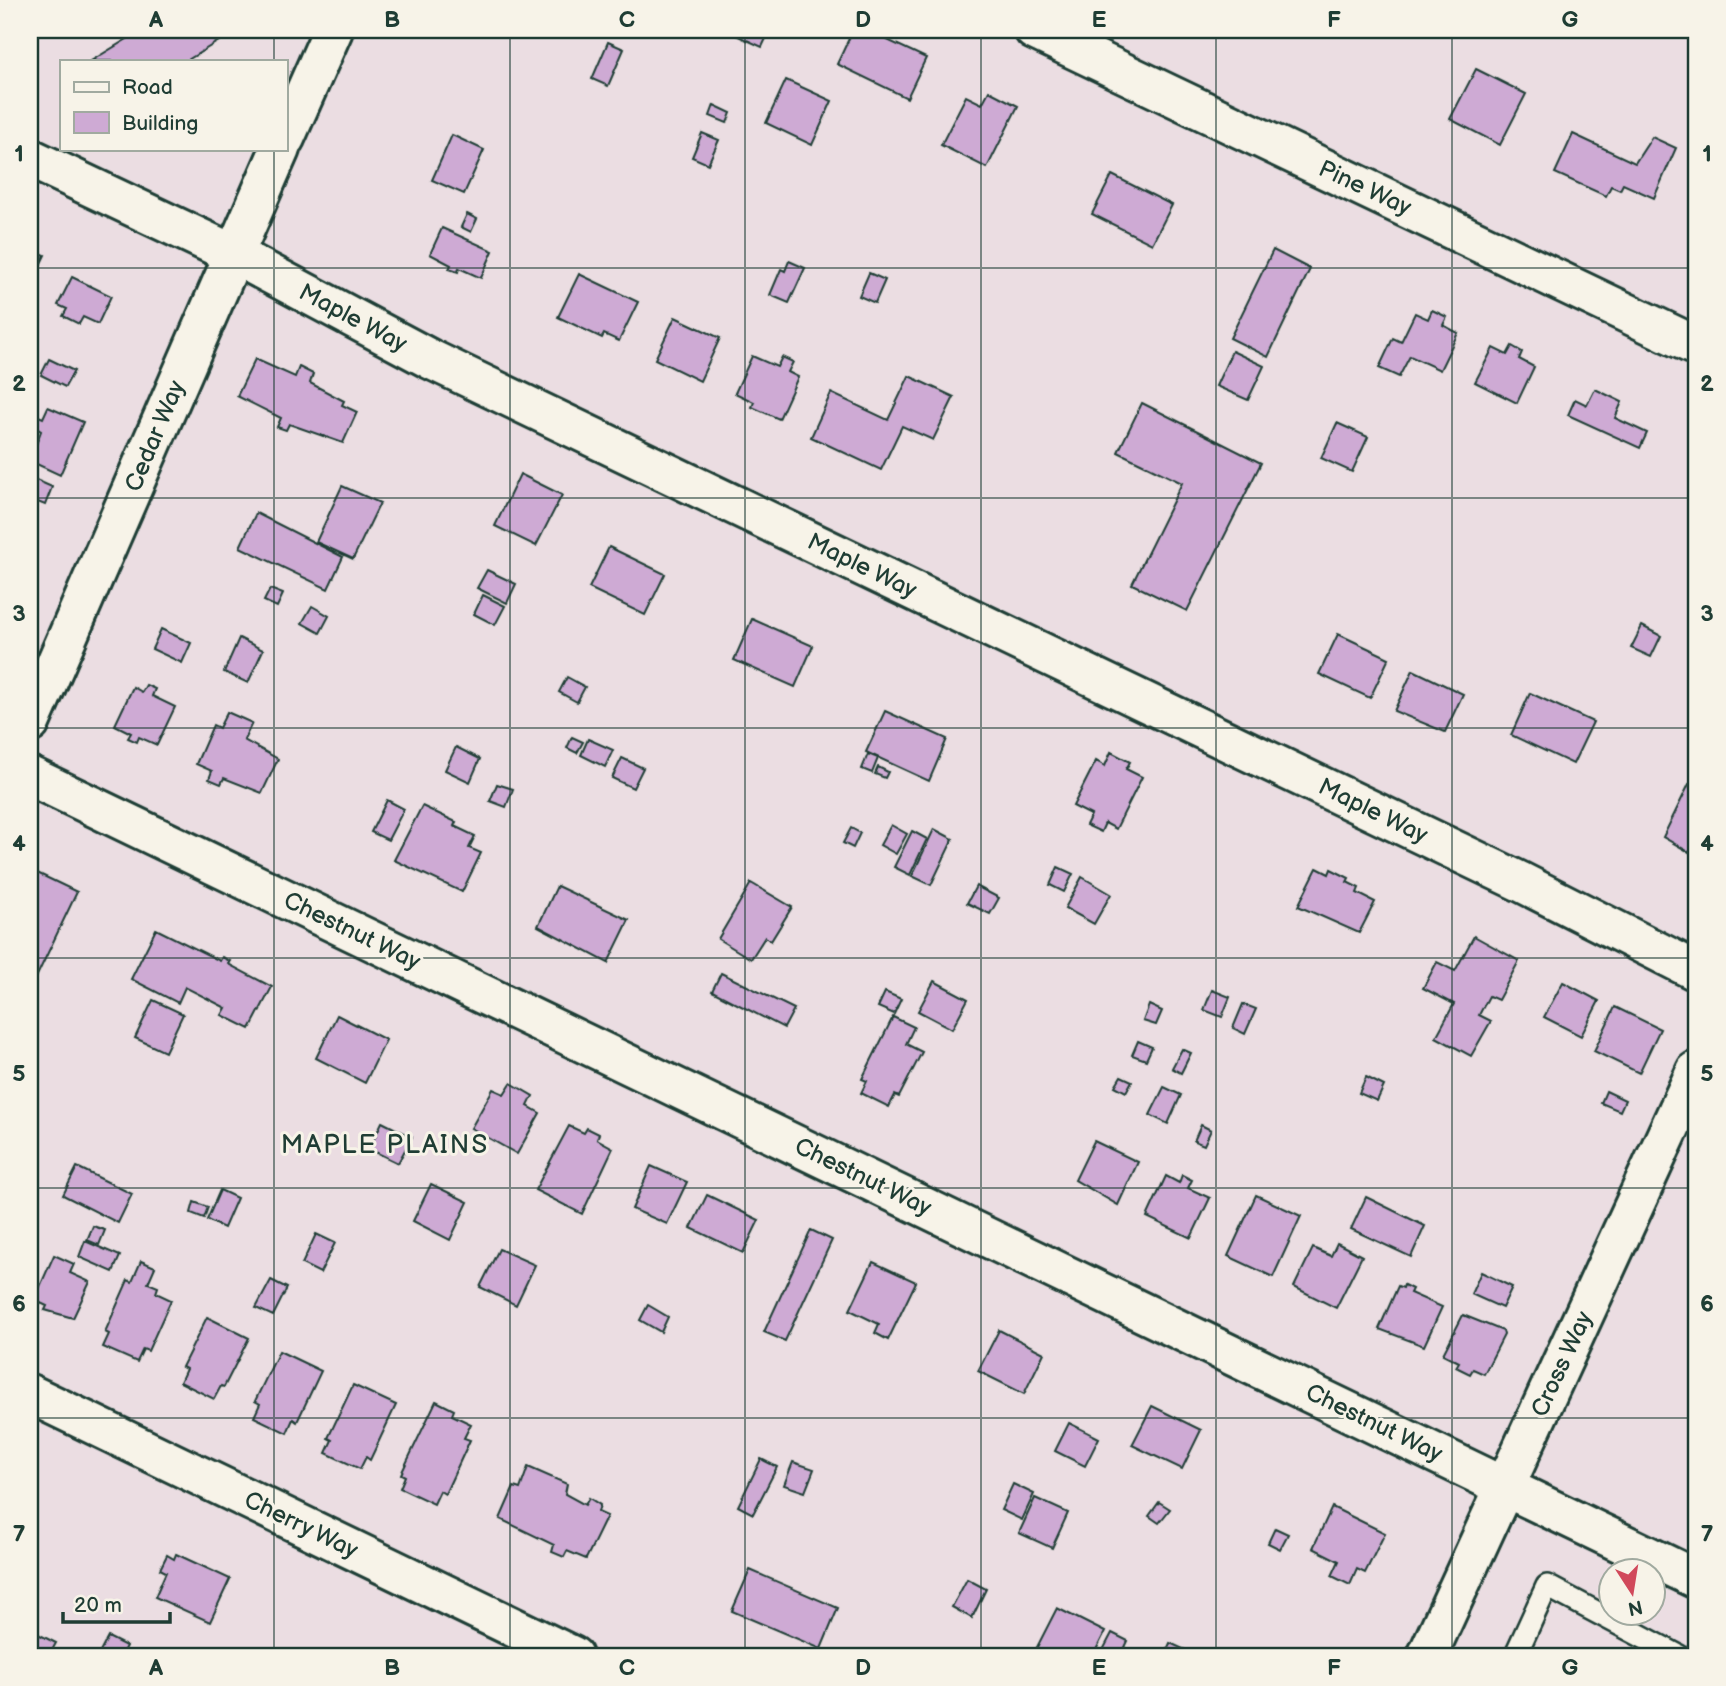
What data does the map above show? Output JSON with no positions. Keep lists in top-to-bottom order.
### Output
{
  "streets": {
    "street": [
      "Pine Way",
      "Maple Way",
      "Cedar Way",
      "Chestnut Way",
      "Cross Way",
      "Cherry Way"
    ]
  },
  "crossings": [
    ["Maple Way", "Cedar Way"],
    ["Chestnut Way", "Cross Way"]
  ],
  "districts": ["MAPLE PLAINS"],
  "legend": ["Road", "Building"],
  "scale_bar": "20 m",
  "north": "bottom",
  "grid": {
    "columns": [
      "A",
      "B",
      "C",
      "D",
      "E",
      "F",
      "G"
    ],
    "rows": [
      "1",
      "2",
      "3",
      "4",
      "5",
      "6",
      "7"
    ]
  }
}
